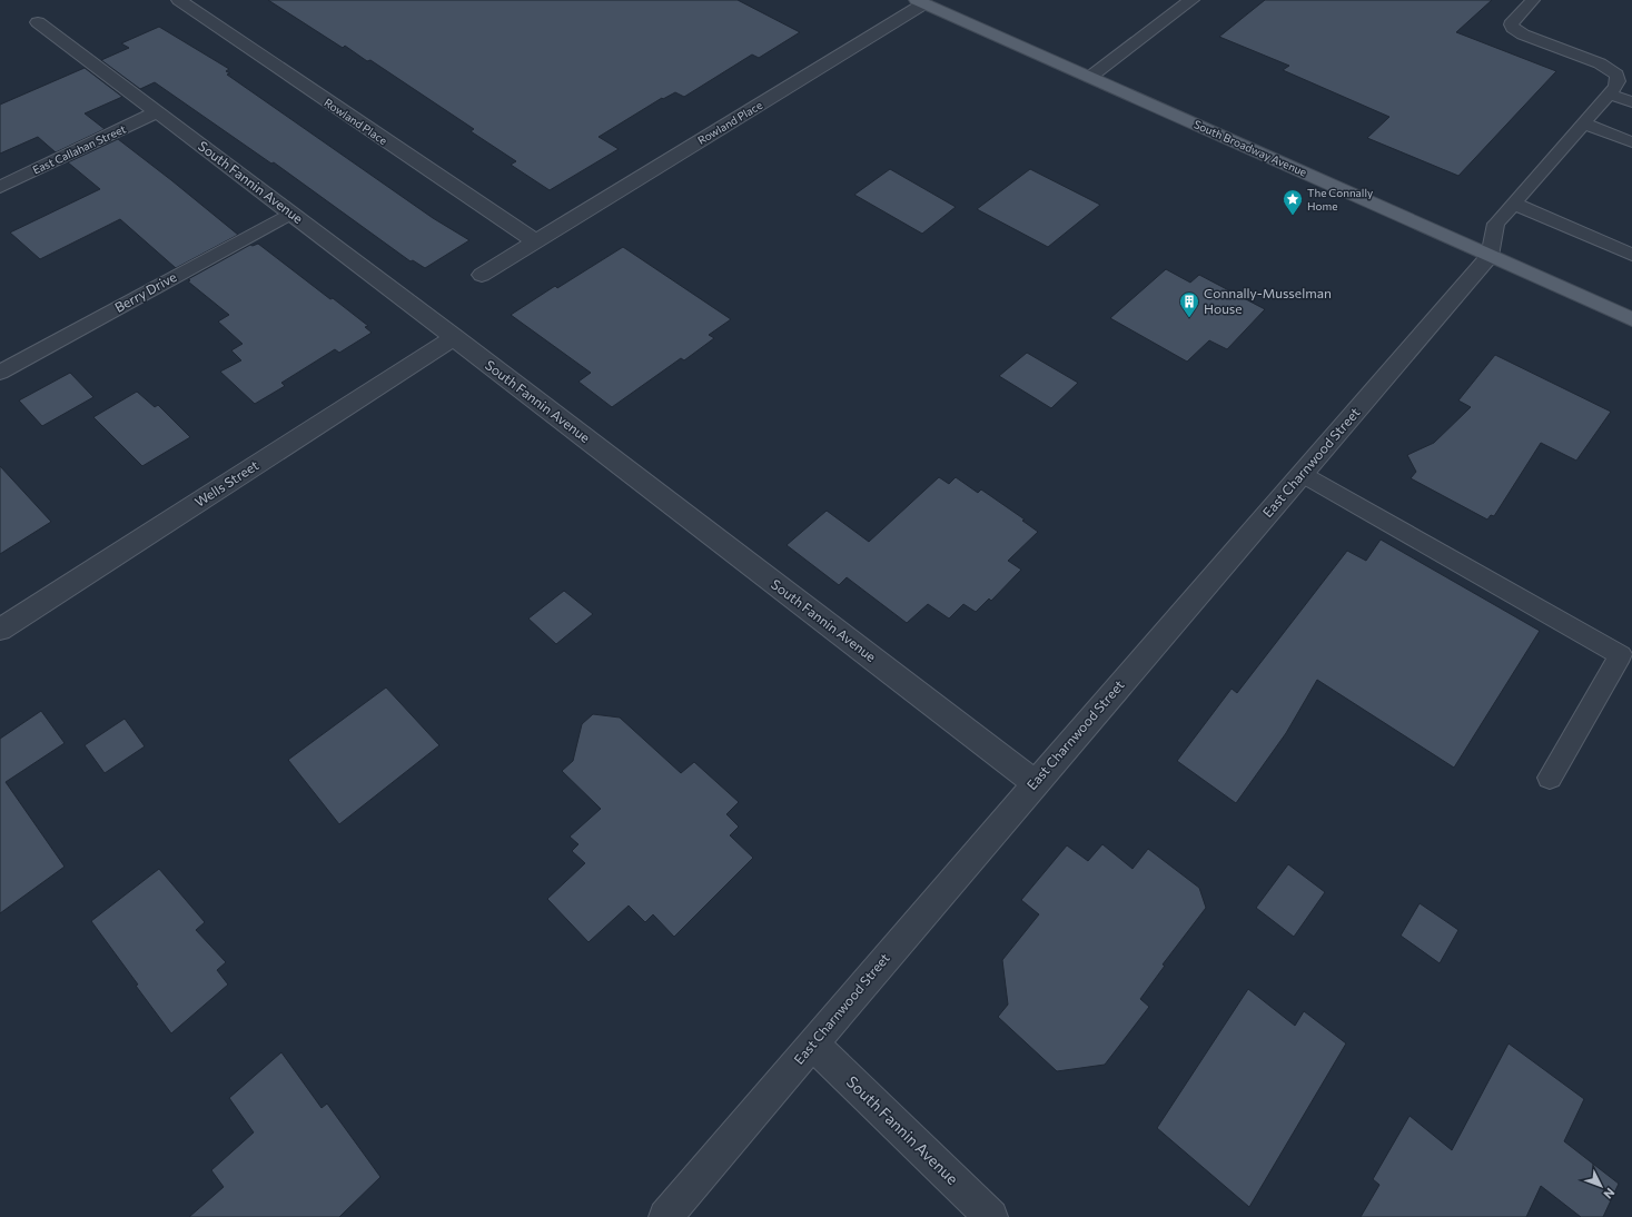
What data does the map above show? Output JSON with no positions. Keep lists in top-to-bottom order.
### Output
{
  "streets": {
    "main road": ["South Broadway Avenue"],
    "street": [
      "Rowland Place",
      "East Callahan Street",
      "South Fannin Avenue",
      "East Charnwood Street",
      "Wells Street"
    ],
    "lane": ["Berry Drive"]
  },
  "crossings": [
    ["Rowland Place", "South Broadway Avenue"],
    ["South Broadway Avenue", "East Charnwood Street"],
    ["East Callahan Street", "South Fannin Avenue"],
    ["South Fannin Avenue", "Berry Drive"],
    ["South Fannin Avenue", "East Charnwood Street"],
    ["South Fannin Avenue", "Wells Street"]
  ],
  "places": {
    "place": ["The Connally Home"],
    "building": ["Connally-Musselman House"]
  },
  "north": "bottom right"
}
